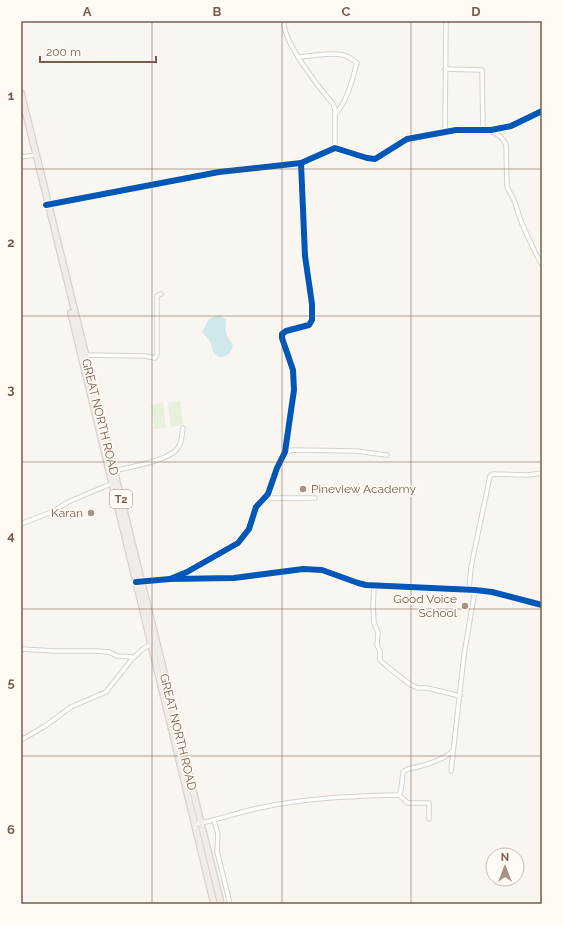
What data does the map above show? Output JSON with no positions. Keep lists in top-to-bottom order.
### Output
{
  "streets": {
    "highway": ["GREAT NORTH ROAD", "T2"]
  },
  "places": ["Pineview Academy", "Karan", "Good Voice School"],
  "scale_bar": "200 m",
  "north": "top",
  "grid": {
    "columns": [
      "A",
      "B",
      "C",
      "D"
    ],
    "rows": [
      "1",
      "2",
      "3",
      "4",
      "5",
      "6"
    ]
  }
}
